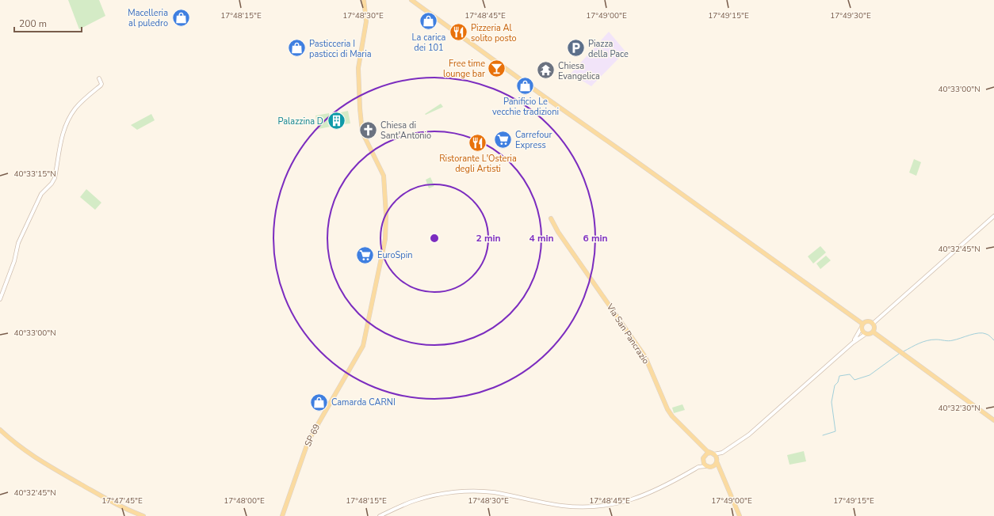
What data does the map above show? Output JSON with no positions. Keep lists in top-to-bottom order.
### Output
{
  "streets": {
    "main road": ["Via San Pancrazio", "SP 69"]
  },
  "places": {
    "shop": [
      "Macelleria al puledro",
      "La carica dei 101",
      "Pasticceria I pasticci di Maria",
      "Panificio Le vecchie tradizioni",
      "Camarda CARNI"
    ],
    "restaurant": ["Pizzeria Al solito posto", "Ristorante L'Osteria degli Artisti"],
    "parking": ["Piazza della Pace"],
    "bar": ["Free time lounge bar"],
    "temple": ["Chiesa Evangelica"],
    "building": ["Palazzina D"],
    "church": ["Chiesa di Sant'Antonio"],
    "supermarket": ["Carrefour Express", "EuroSpin"]
  },
  "scale_bar": "200 m",
  "coordinates": [
    "17°48'15\"E",
    "17°48'30\"E",
    "17°48'45\"E",
    "17°49'00\"E",
    "17°49'15\"E",
    "17°49'30\"E",
    "40°33'00\"N",
    "40°33'15\"N",
    "40°32'45\"N",
    "40°32'30\"N",
    "17°47'45\"E",
    "17°48'00\"E"
  ],
  "rings": ["2 min", "4 min", "6 min"]
}
